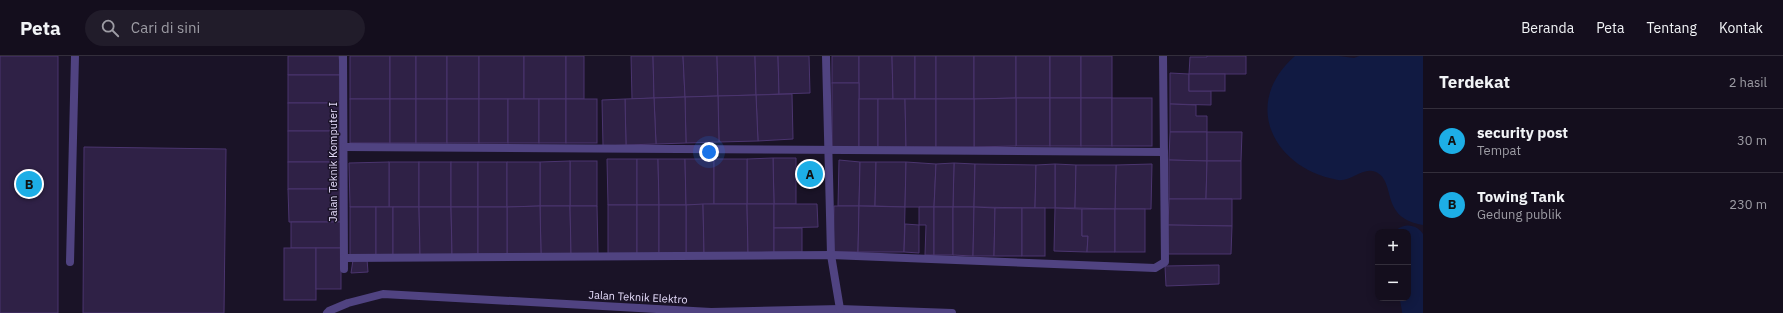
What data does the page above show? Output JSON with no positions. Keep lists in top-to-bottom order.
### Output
{
  "streets": {
    "street": ["Jalan Teknik Komputer I", "Jalan Teknik Elektro"]
  },
  "page": {
    "header": "Peta",
    "search": "Cari di sini",
    "nav": [
      "Beranda",
      "Peta",
      "Tentang",
      "Kontak"
    ],
    "heading": ["Terdekat", "2 hasil"],
    "list": [
      {
        "mark": "A",
        "name": "security post",
        "note": "Tempat",
        "value": "30 m"
      },
      {
        "mark": "B",
        "name": "Towing Tank",
        "note": "Gedung publik",
        "value": "230 m"
      }
    ],
    "pins": ["A", "B"],
    "map_buttons": ["+", "−"]
  }
}
